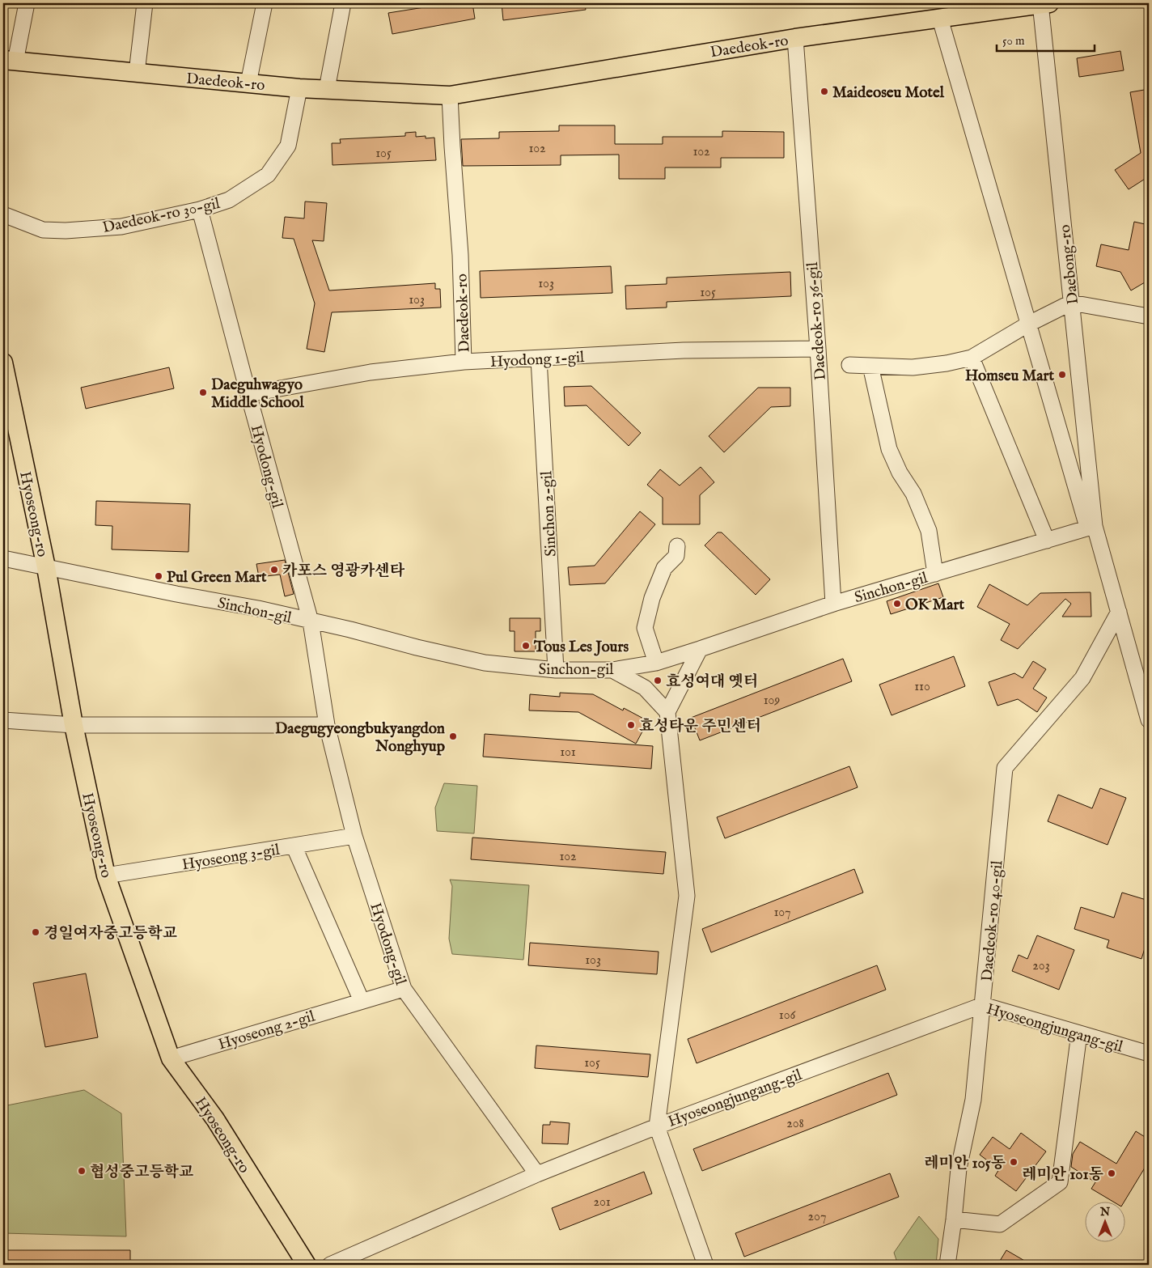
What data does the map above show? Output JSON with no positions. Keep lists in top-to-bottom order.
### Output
{
  "streets": {
    "main road": ["Daedeok-ro", "Hyoseong-ro"],
    "street": [
      "Daedeok-ro 30-gil",
      "Daebong-ro",
      "Daedeok-ro 36-gil",
      "Hyodong 1-gil",
      "Hyodong-gil",
      "Sinchon 2-gil",
      "Sinchon-gil",
      "Hyoseong 3-gil",
      "Daedeok-ro 40-gil",
      "Hyoseongjungang-gil",
      "Hyoseong 2-gil"
    ]
  },
  "crossings": [
    ["Daedeok-ro", "Daedeok-ro 30-gil"],
    ["Daedeok-ro", "Daebong-ro"],
    ["Daedeok-ro", "Daedeok-ro 36-gil"],
    ["Daedeok-ro", "Hyodong 1-gil"],
    ["Daedeok-ro 30-gil", "Hyodong-gil"],
    ["Daebong-ro", "Sinchon-gil"],
    ["Daedeok-ro 36-gil", "Hyodong 1-gil"],
    ["Daedeok-ro 36-gil", "Sinchon-gil"],
    ["Hyodong 1-gil", "Hyodong-gil"],
    ["Hyodong 1-gil", "Sinchon 2-gil"],
    ["Hyodong-gil", "Sinchon-gil"],
    ["Hyodong-gil", "Hyoseong 3-gil"],
    ["Hyodong-gil", "Hyoseongjungang-gil"],
    ["Hyodong-gil", "Hyoseong 2-gil"],
    ["Hyoseong-ro", "Sinchon-gil"],
    ["Hyoseong-ro", "Hyoseong 3-gil"],
    ["Hyoseong-ro", "Hyoseong 2-gil"],
    ["Sinchon 2-gil", "Sinchon-gil"],
    ["Daedeok-ro 40-gil", "Hyoseongjungang-gil"]
  ],
  "places": [
    "Maideoseu Motel",
    "Homseu Mart",
    "Daeguhwagyo Middle School",
    "카포스 영광카센타",
    "Pul Green Mart",
    "OK Mart",
    "Tous Les Jours",
    "효성여대 옛터",
    "효성타운 주민센터",
    "Daegugyeongbukyangdon Nonghyup",
    "경일여자중고등학교",
    "레미안 105동",
    "협성중고등학교",
    "레미안 101동"
  ],
  "house_numbers": [
    "102",
    "102",
    "105",
    "103",
    "105",
    "103",
    "110",
    "109",
    "101",
    "102",
    "107",
    "103",
    "203",
    "106",
    "105",
    "208",
    "201",
    "207"
  ],
  "scale_bar": "50 m",
  "north": "top"
}
